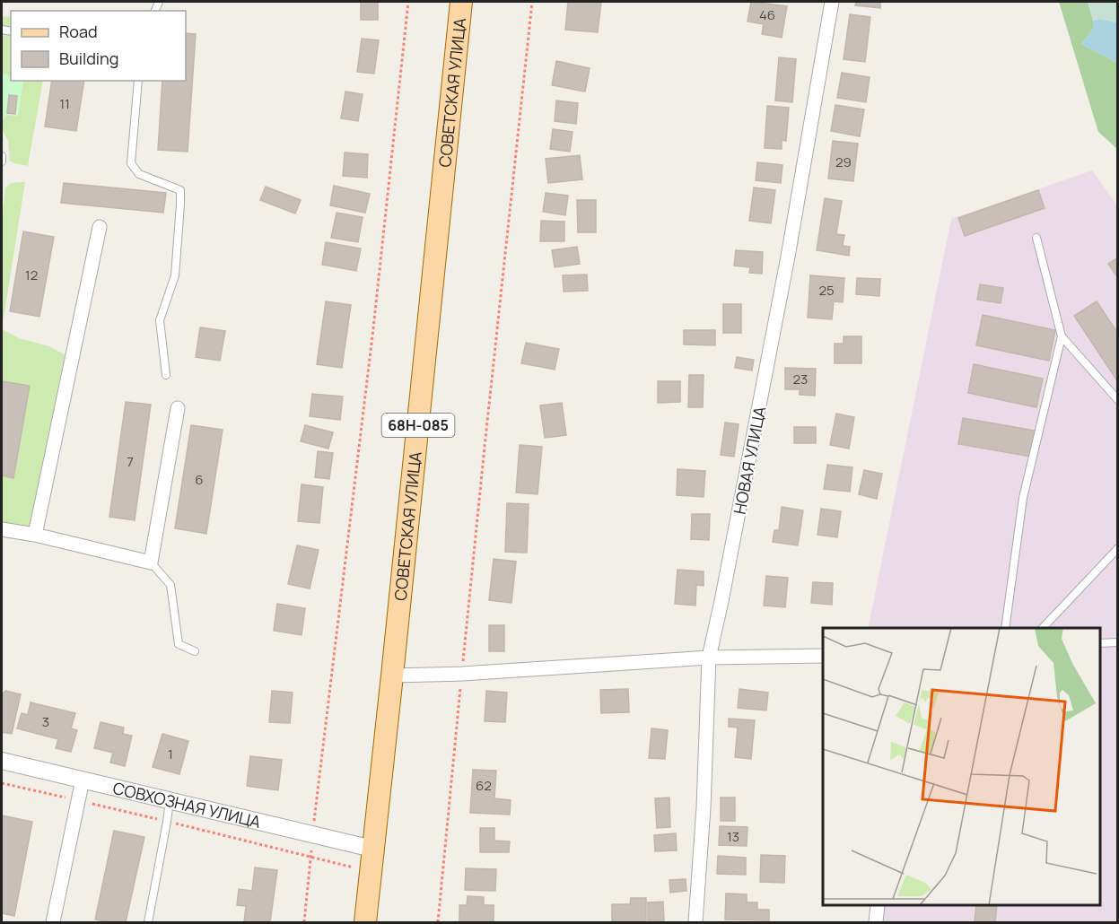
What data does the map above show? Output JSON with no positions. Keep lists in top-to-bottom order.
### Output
{
  "streets": {
    "main road": ["СОВЕТСКАЯ УЛИЦА", "68Н-085"],
    "street": ["НОВАЯ УЛИЦА", "СОВХОЗНАЯ УЛИЦА"]
  },
  "crossings": [
    ["СОВЕТСКАЯ УЛИЦА", "СОВХОЗНАЯ УЛИЦА"]
  ],
  "house_numbers": [
    "46",
    "11",
    "29",
    "12",
    "25",
    "23",
    "7",
    "6",
    "3",
    "1",
    "62",
    "13"
  ],
  "legend": ["Road", "Building"]
}
